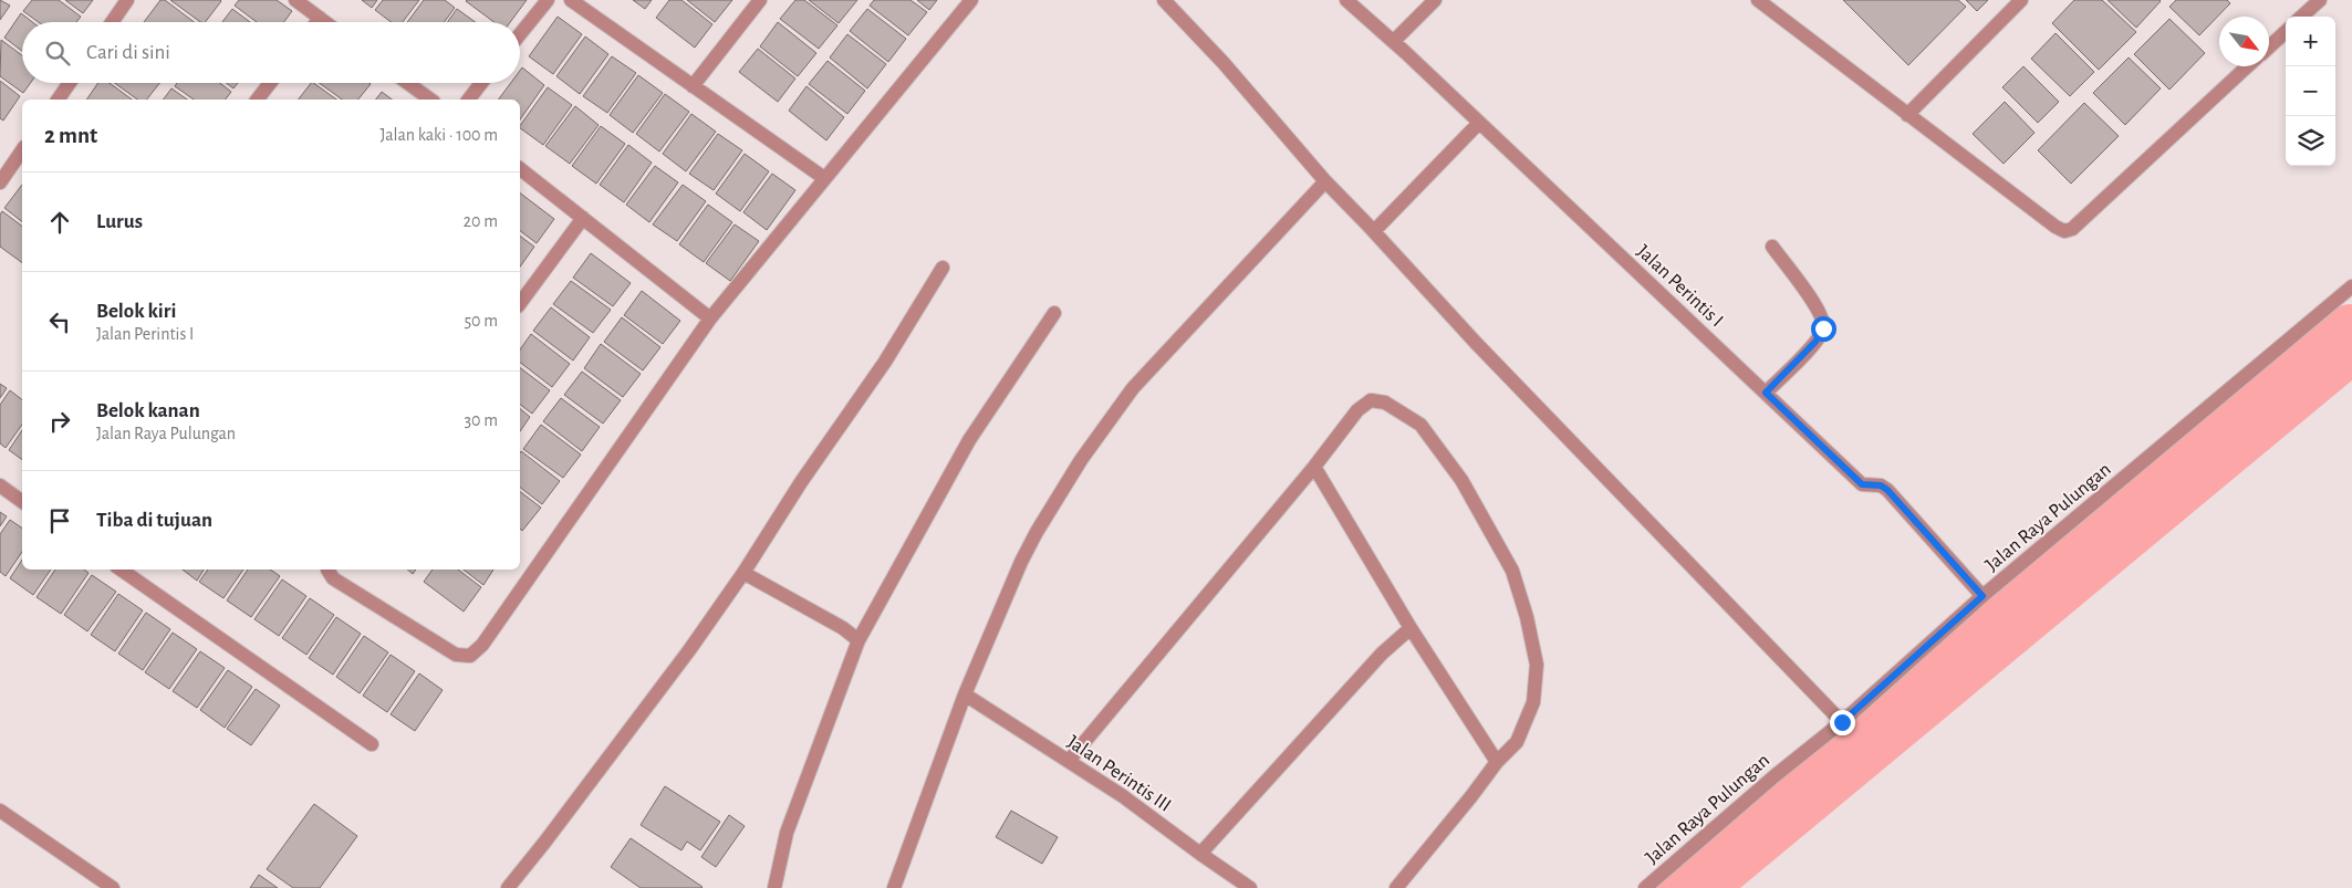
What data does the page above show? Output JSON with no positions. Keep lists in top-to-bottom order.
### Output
{
  "streets": {
    "street": ["Jalan Perintis I", "Jalan Raya Pulungan", "Jalan Perintis III"]
  },
  "crossings": [
    ["Jalan Perintis I", "Jalan Raya Pulungan"]
  ],
  "north": "bottom right",
  "page": {
    "map_buttons": ["+", "−"],
    "search": "Cari di sini",
    "heading": ["2 mnt", "Jalan kaki · 100 m"],
    "list": [
      ["Lurus", "20 m"],
      ["Belok kiri", "Jalan Perintis I", "50 m"],
      ["Belok kanan", "Jalan Raya Pulungan", "30 m"],
      "Tiba di tujuan"
    ]
  }
}
